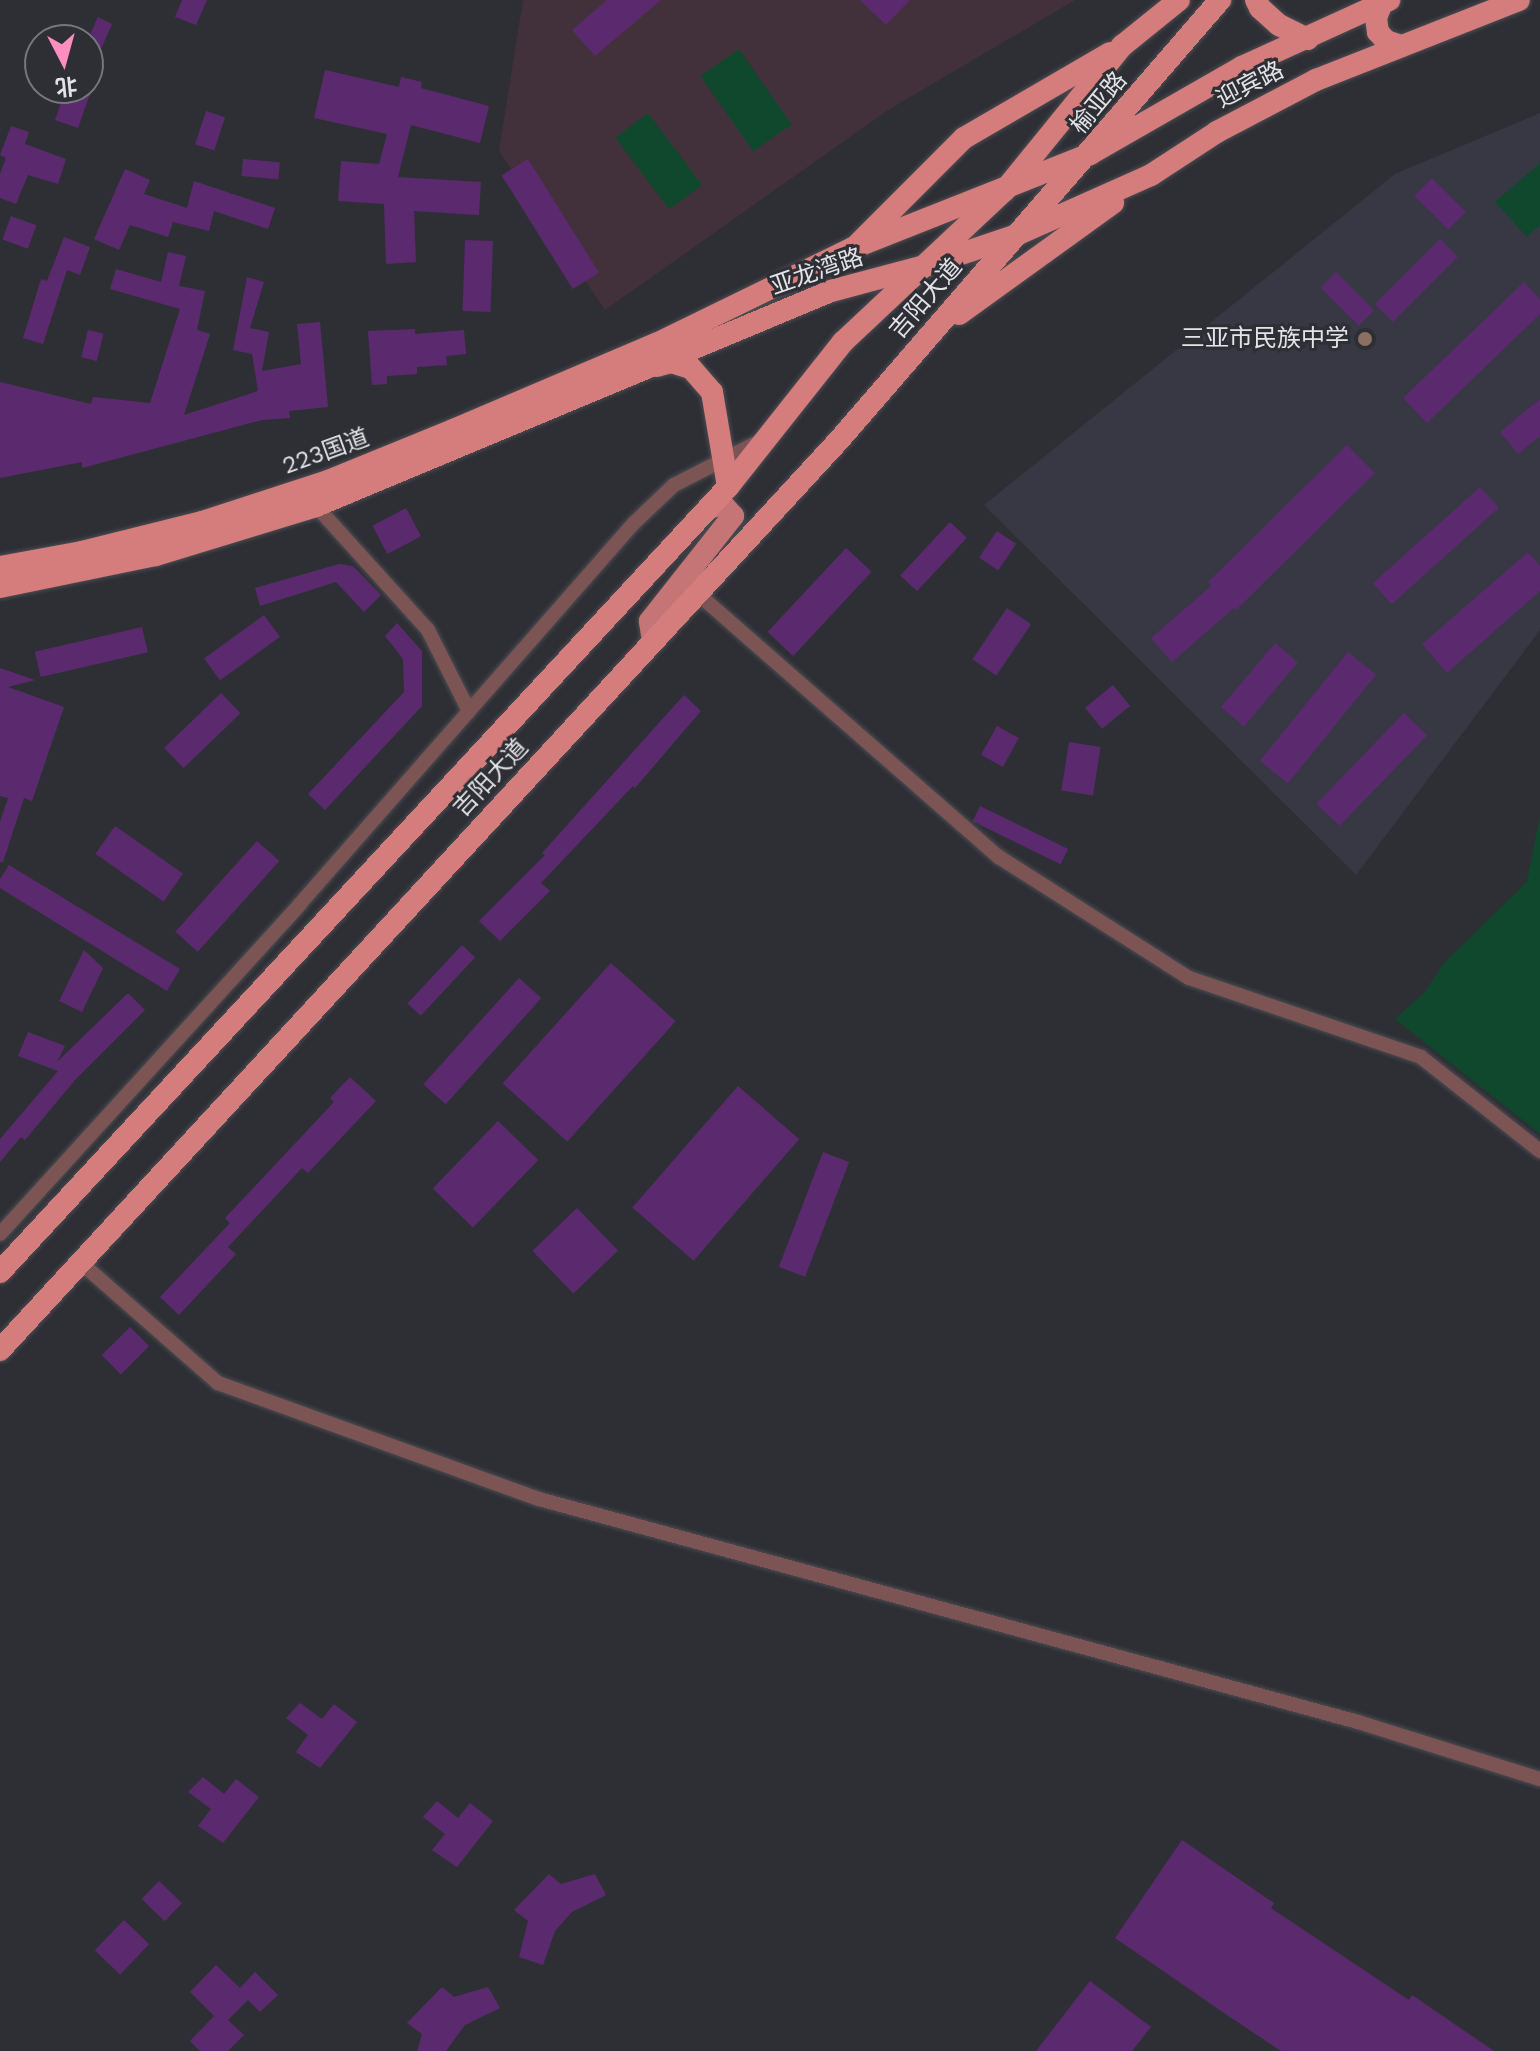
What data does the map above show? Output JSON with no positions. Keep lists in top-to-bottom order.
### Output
{
  "streets": {
    "highway": [
      "迎宾路",
      "榆亚路",
      "亚龙湾路",
      "吉阳大道",
      "223国道"
    ]
  },
  "crossings": [
    ["迎宾路", "榆亚路"],
    ["迎宾路", "亚龙湾路"],
    ["迎宾路", "吉阳大道"],
    ["榆亚路", "亚龙湾路"],
    ["榆亚路", "吉阳大道"],
    ["亚龙湾路", "吉阳大道"],
    ["亚龙湾路", "223国道"]
  ],
  "places": ["三亚市民族中学"],
  "north": "bottom"
}
